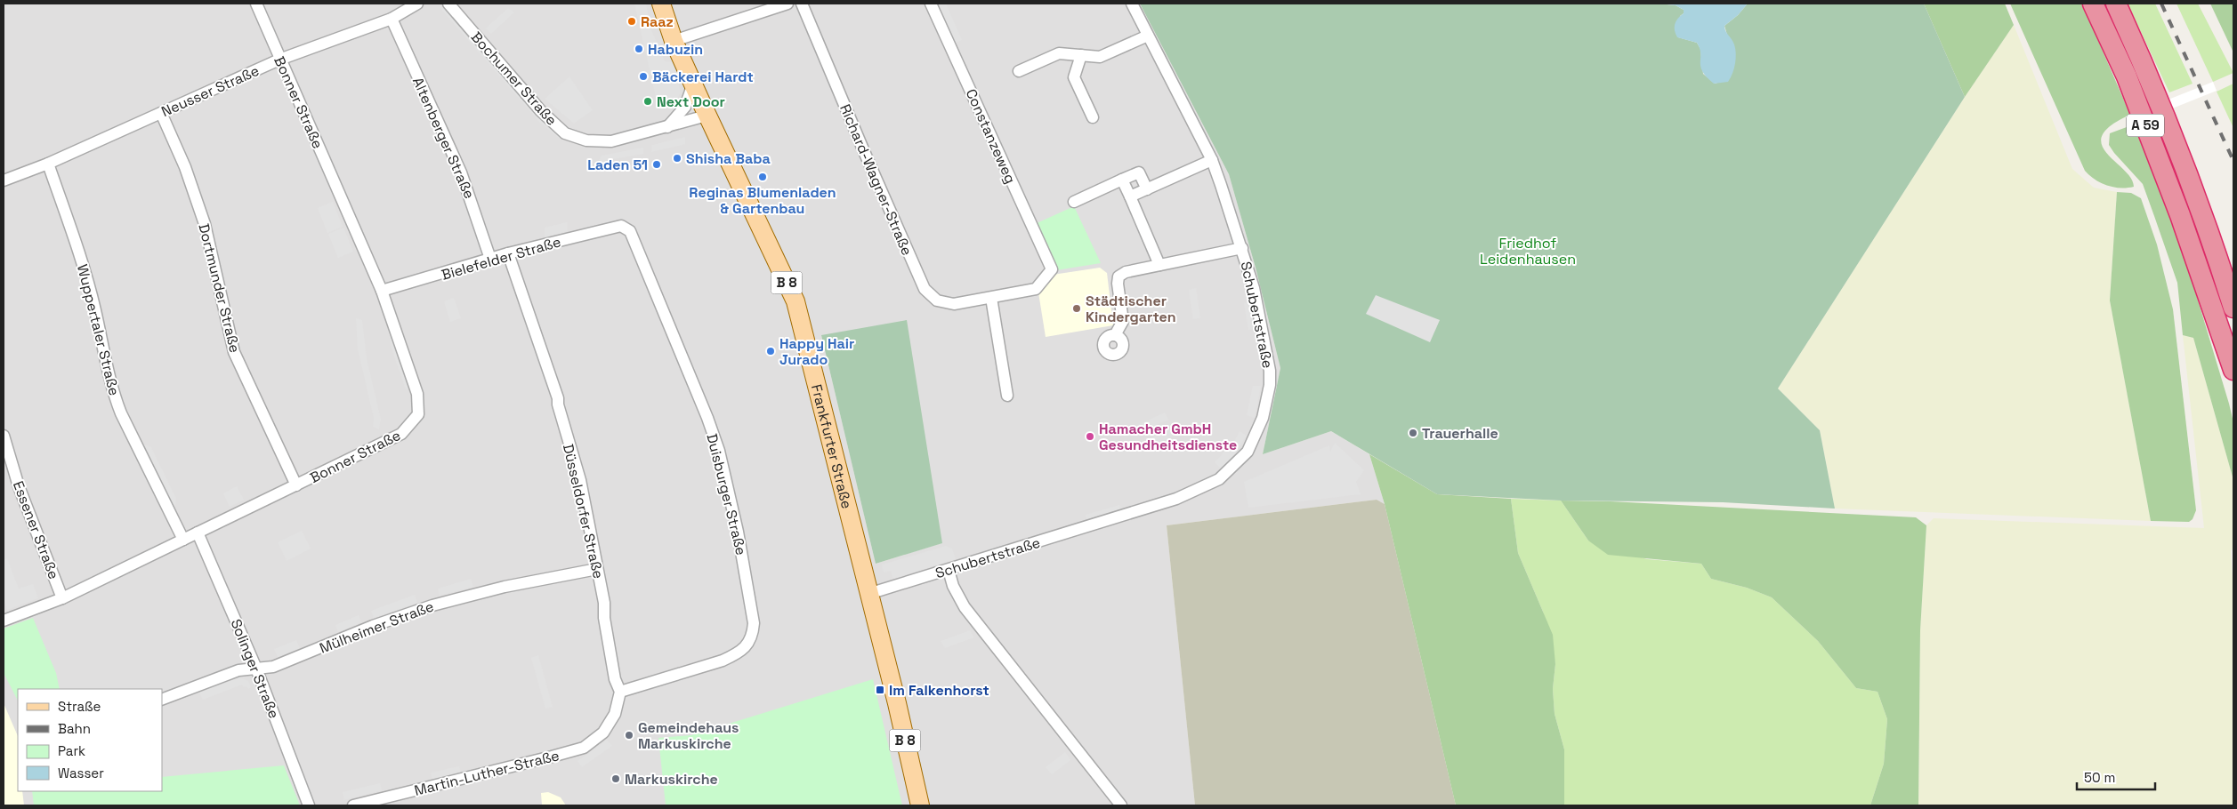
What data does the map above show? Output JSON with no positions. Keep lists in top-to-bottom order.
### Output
{
  "streets": {
    "highway": ["A 59"],
    "main road": ["B 8", "Frankfurter Straße"],
    "street": [
      "Bochumer Straße",
      "Neusser Straße",
      "Bonner Straße",
      "Constanzeweg",
      "Altenberger Straße",
      "Richard-Wagner-Straße",
      "Bielefelder Straße",
      "Dortmunder Straße",
      "Schubertstraße",
      "Wuppertaler Straße",
      "Duisburger Straße",
      "Düsseldorfer Straße",
      "Essener Straße",
      "Mülheimer Straße",
      "Solinger Straße",
      "Martin-Luther-Straße"
    ]
  },
  "crossings": [
    ["Bochumer Straße", "Frankfurter Straße"],
    ["Neusser Straße", "Bonner Straße"],
    ["Neusser Straße", "Altenberger Straße"],
    ["Neusser Straße", "Dortmunder Straße"],
    ["Neusser Straße", "Wuppertaler Straße"],
    ["Bonner Straße", "Bielefelder Straße"],
    ["Bonner Straße", "Dortmunder Straße"],
    ["Bonner Straße", "Wuppertaler Straße"],
    ["Bonner Straße", "Essener Straße"],
    ["Bonner Straße", "Solinger Straße"],
    ["Constanzeweg", "Richard-Wagner-Straße"],
    ["Altenberger Straße", "Bielefelder Straße"],
    ["Bielefelder Straße", "Duisburger Straße"],
    ["Bielefelder Straße", "Düsseldorfer Straße"],
    ["Schubertstraße", "Frankfurter Straße"],
    ["Duisburger Straße", "Düsseldorfer Straße"],
    ["Duisburger Straße", "Martin-Luther-Straße"],
    ["Düsseldorfer Straße", "Mülheimer Straße"],
    ["Düsseldorfer Straße", "Martin-Luther-Straße"],
    ["Mülheimer Straße", "Solinger Straße"]
  ],
  "parks": ["Friedhof Leidenhausen"],
  "places": {
    "other": [
      "Raaz",
      "Habuzin",
      "Bäckerei Hardt",
      "Next Door",
      "Shisha Baba",
      "Laden 51",
      "Reginas Blumenladen & Gartenbau",
      "Städtischer Kindergarten",
      "Happy Hair Jurado",
      "Trauerhalle",
      "Hamacher GmbH Gesundheitsdienste",
      "Gemeindehaus Markuskirche",
      "Markuskirche"
    ],
    "transit": ["Im Falkenhorst"]
  },
  "legend": [
    "Straße",
    "Bahn",
    "Park",
    "Wasser"
  ],
  "scale_bar": "50 m"
}
